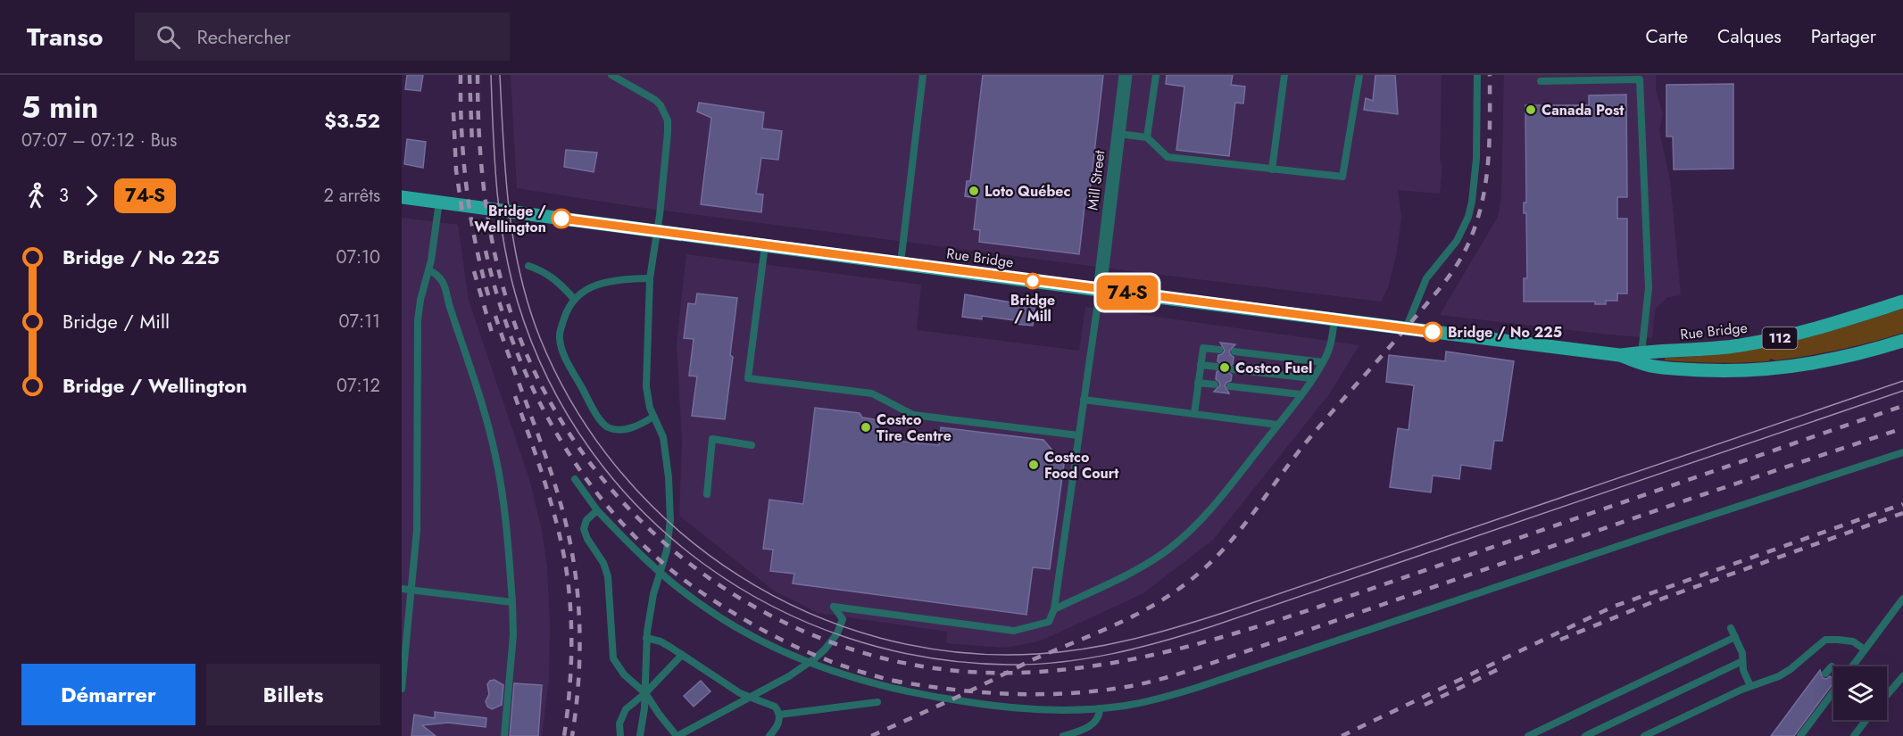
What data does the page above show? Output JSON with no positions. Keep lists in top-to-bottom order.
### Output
{
  "streets": {
    "main road": ["Rue Bridge", "112"],
    "street": ["Mill Street"]
  },
  "crossings": [
    ["Mill Street", "Rue Bridge"]
  ],
  "places": [
    "Canada Post",
    "Loto Québec",
    "Bridge / Wellington",
    "Bridge / Mill",
    "Bridge / No 225",
    "Costco Fuel",
    "Costco Tire Centre",
    "Costco Food Court"
  ],
  "lines": ["bus line 74-S"],
  "page": {
    "header": "Transo",
    "search": "Rechercher",
    "nav": ["Carte", "Calques", "Partager"],
    "heading": ["5 min", "07:07 – 07:12 · Bus", "$3.52"],
    "on_map": "74-S",
    "legs": ["3", "74-S", "2 arrêts"],
    "list": [
      {
        "name": "Bridge / No 225",
        "value": "07:10"
      },
      {
        "name": "Bridge / Mill",
        "value": "07:11"
      },
      {
        "name": "Bridge / Wellington",
        "value": "07:12"
      }
    ],
    "buttons": ["Démarrer", "Billets"]
  }
}
